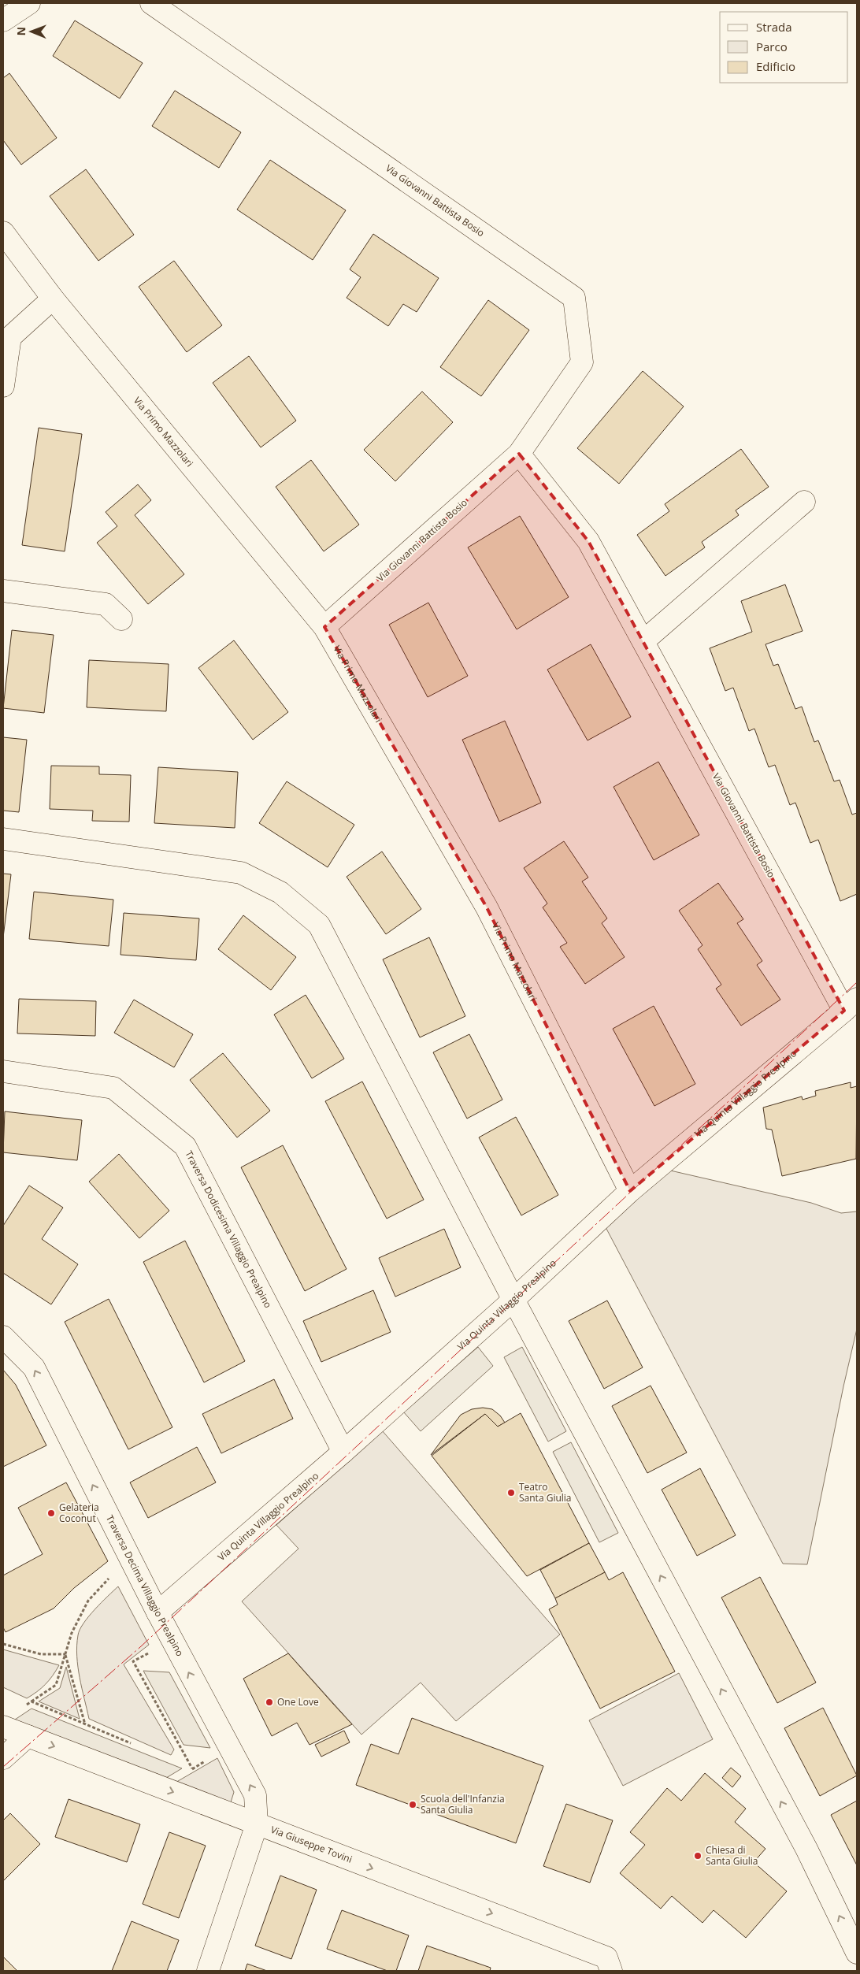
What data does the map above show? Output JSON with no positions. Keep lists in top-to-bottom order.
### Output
{
  "streets": {
    "street": [
      "Via Giovanni Battista Bosio",
      "Via Primo Mazzolari",
      "Via Quinta Villaggio Prealpino",
      "Traversa Dodicesima Villaggio Prealpino",
      "Traversa Decima Villaggio Prealpino",
      "Via Giuseppe Tovini"
    ]
  },
  "crossings": [
    ["Via Giovanni Battista Bosio", "Via Primo Mazzolari"],
    ["Via Giovanni Battista Bosio", "Via Quinta Villaggio Prealpino"],
    ["Via Primo Mazzolari", "Via Quinta Villaggio Prealpino"],
    ["Via Quinta Villaggio Prealpino", "Traversa Dodicesima Villaggio Prealpino"],
    ["Via Quinta Villaggio Prealpino", "Traversa Decima Villaggio Prealpino"],
    ["Traversa Decima Villaggio Prealpino", "Via Giuseppe Tovini"]
  ],
  "one_way": ["Traversa Decima Villaggio Prealpino", "Via Giuseppe Tovini"],
  "places": [
    "Teatro Santa Giulia",
    "Gelateria Coconut",
    "One Love",
    "Scuola dell'Infanzia Santa Giulia",
    "Chiesa di Santa Giulia"
  ],
  "legend": ["Strada", "Parco", "Edificio"],
  "north": "left"
}
